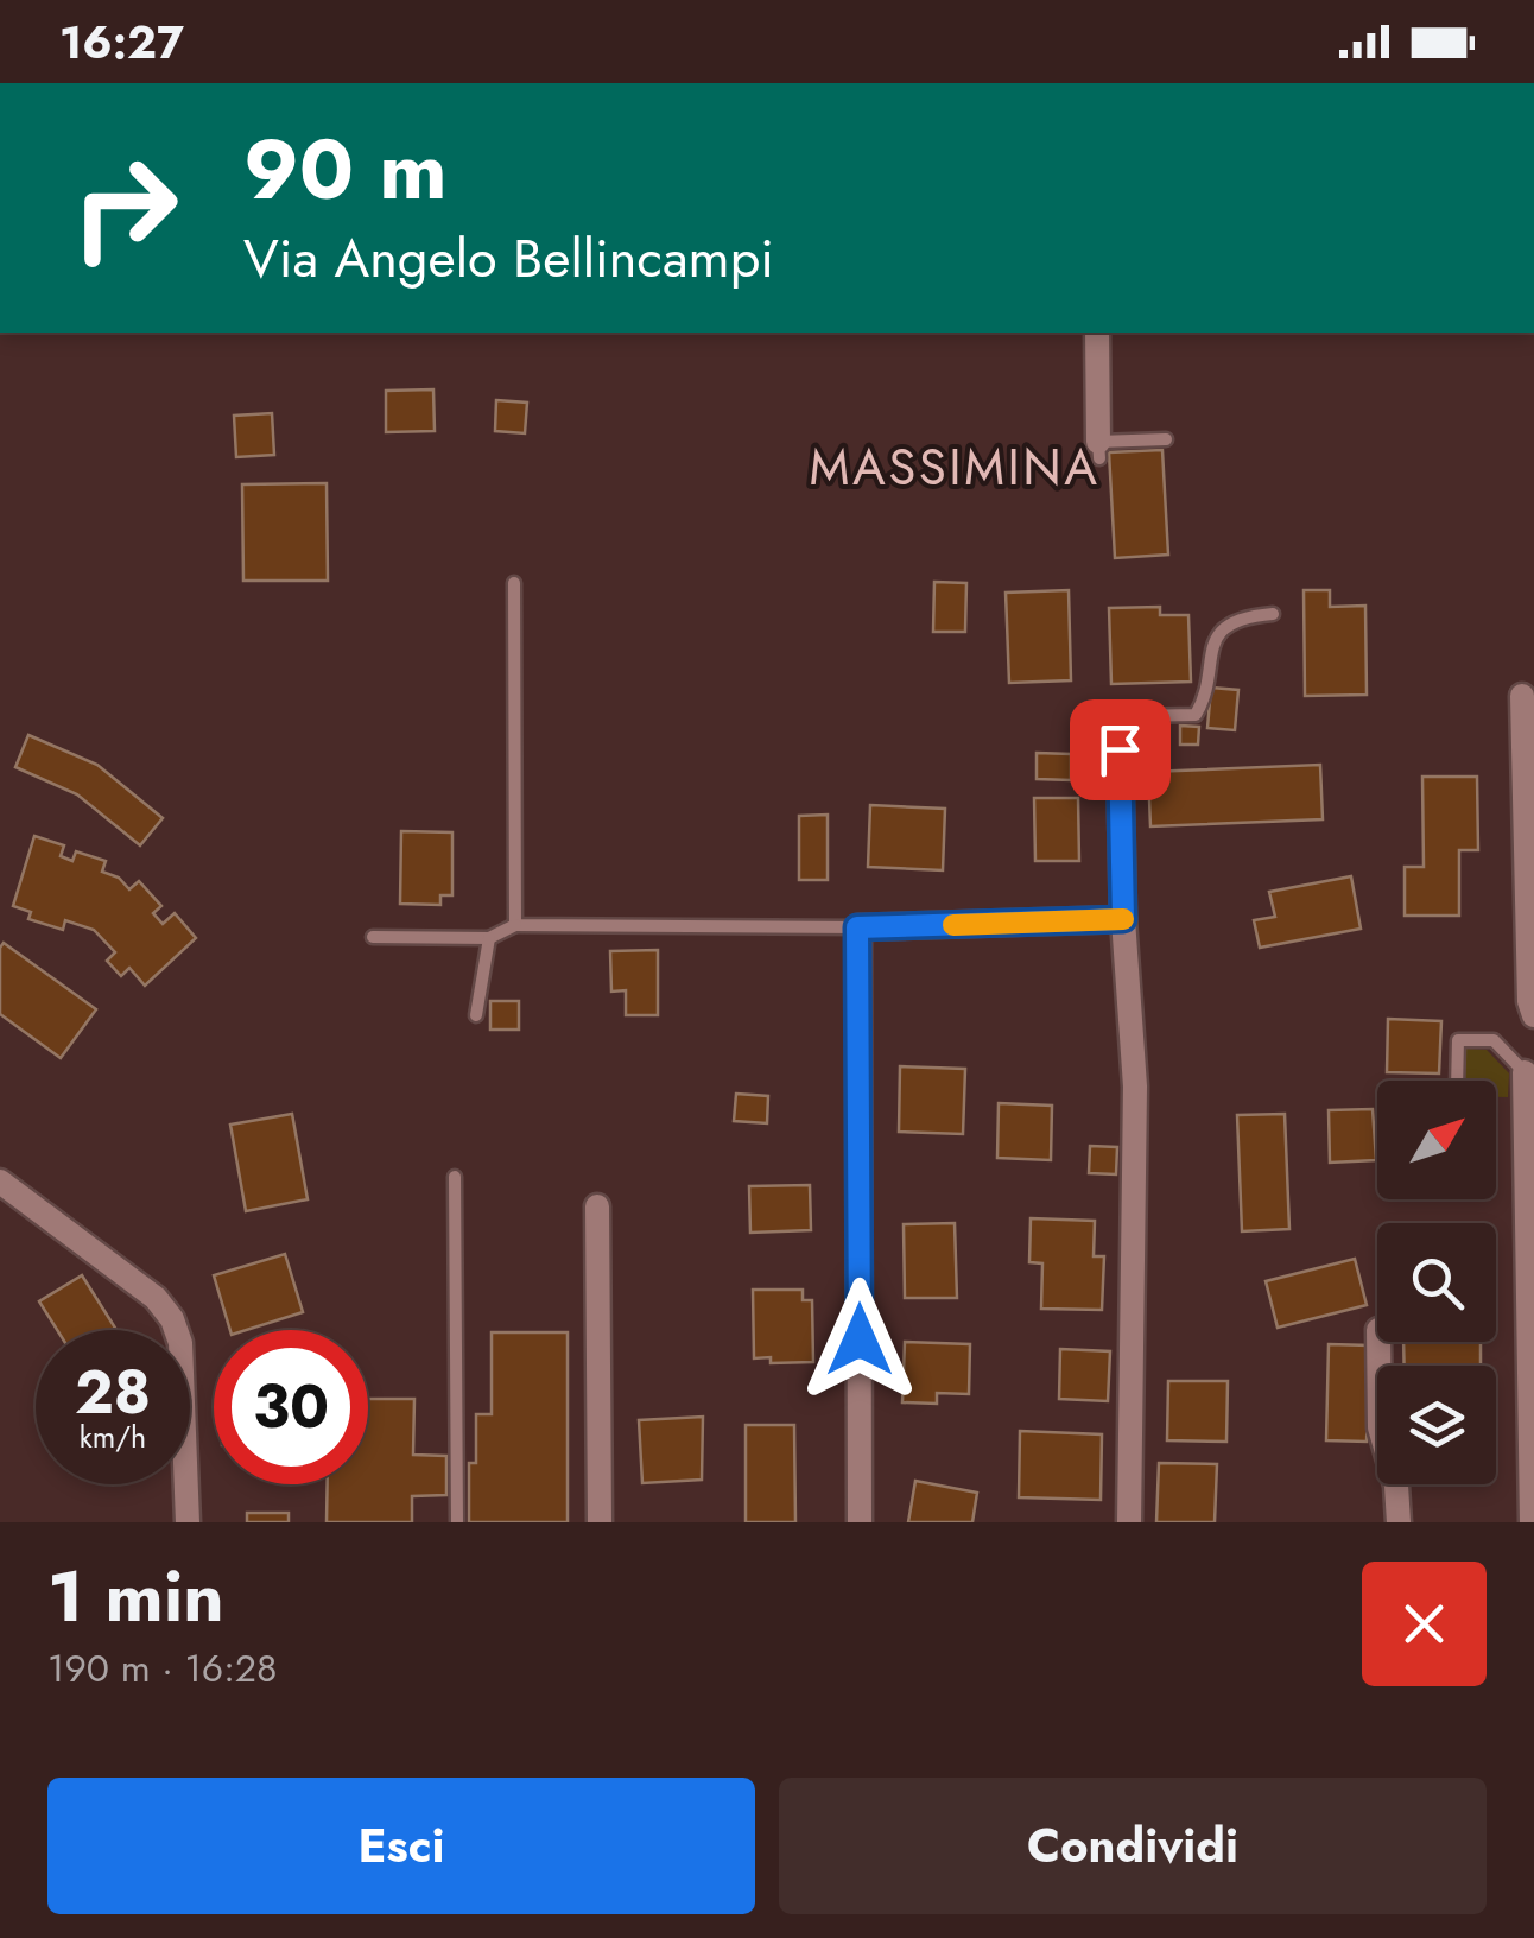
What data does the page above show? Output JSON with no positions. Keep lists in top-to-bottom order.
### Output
{
  "districts": ["MASSIMINA"],
  "north": "top right",
  "page": {
    "status": "16:27",
    "turn": ["90 m", "Via Angelo Bellincampi"],
    "speed": "28 km/h",
    "limit": "30",
    "heading": ["1 min", "190 m · 16:28"],
    "buttons": ["Esci", "Condividi"]
  }
}
